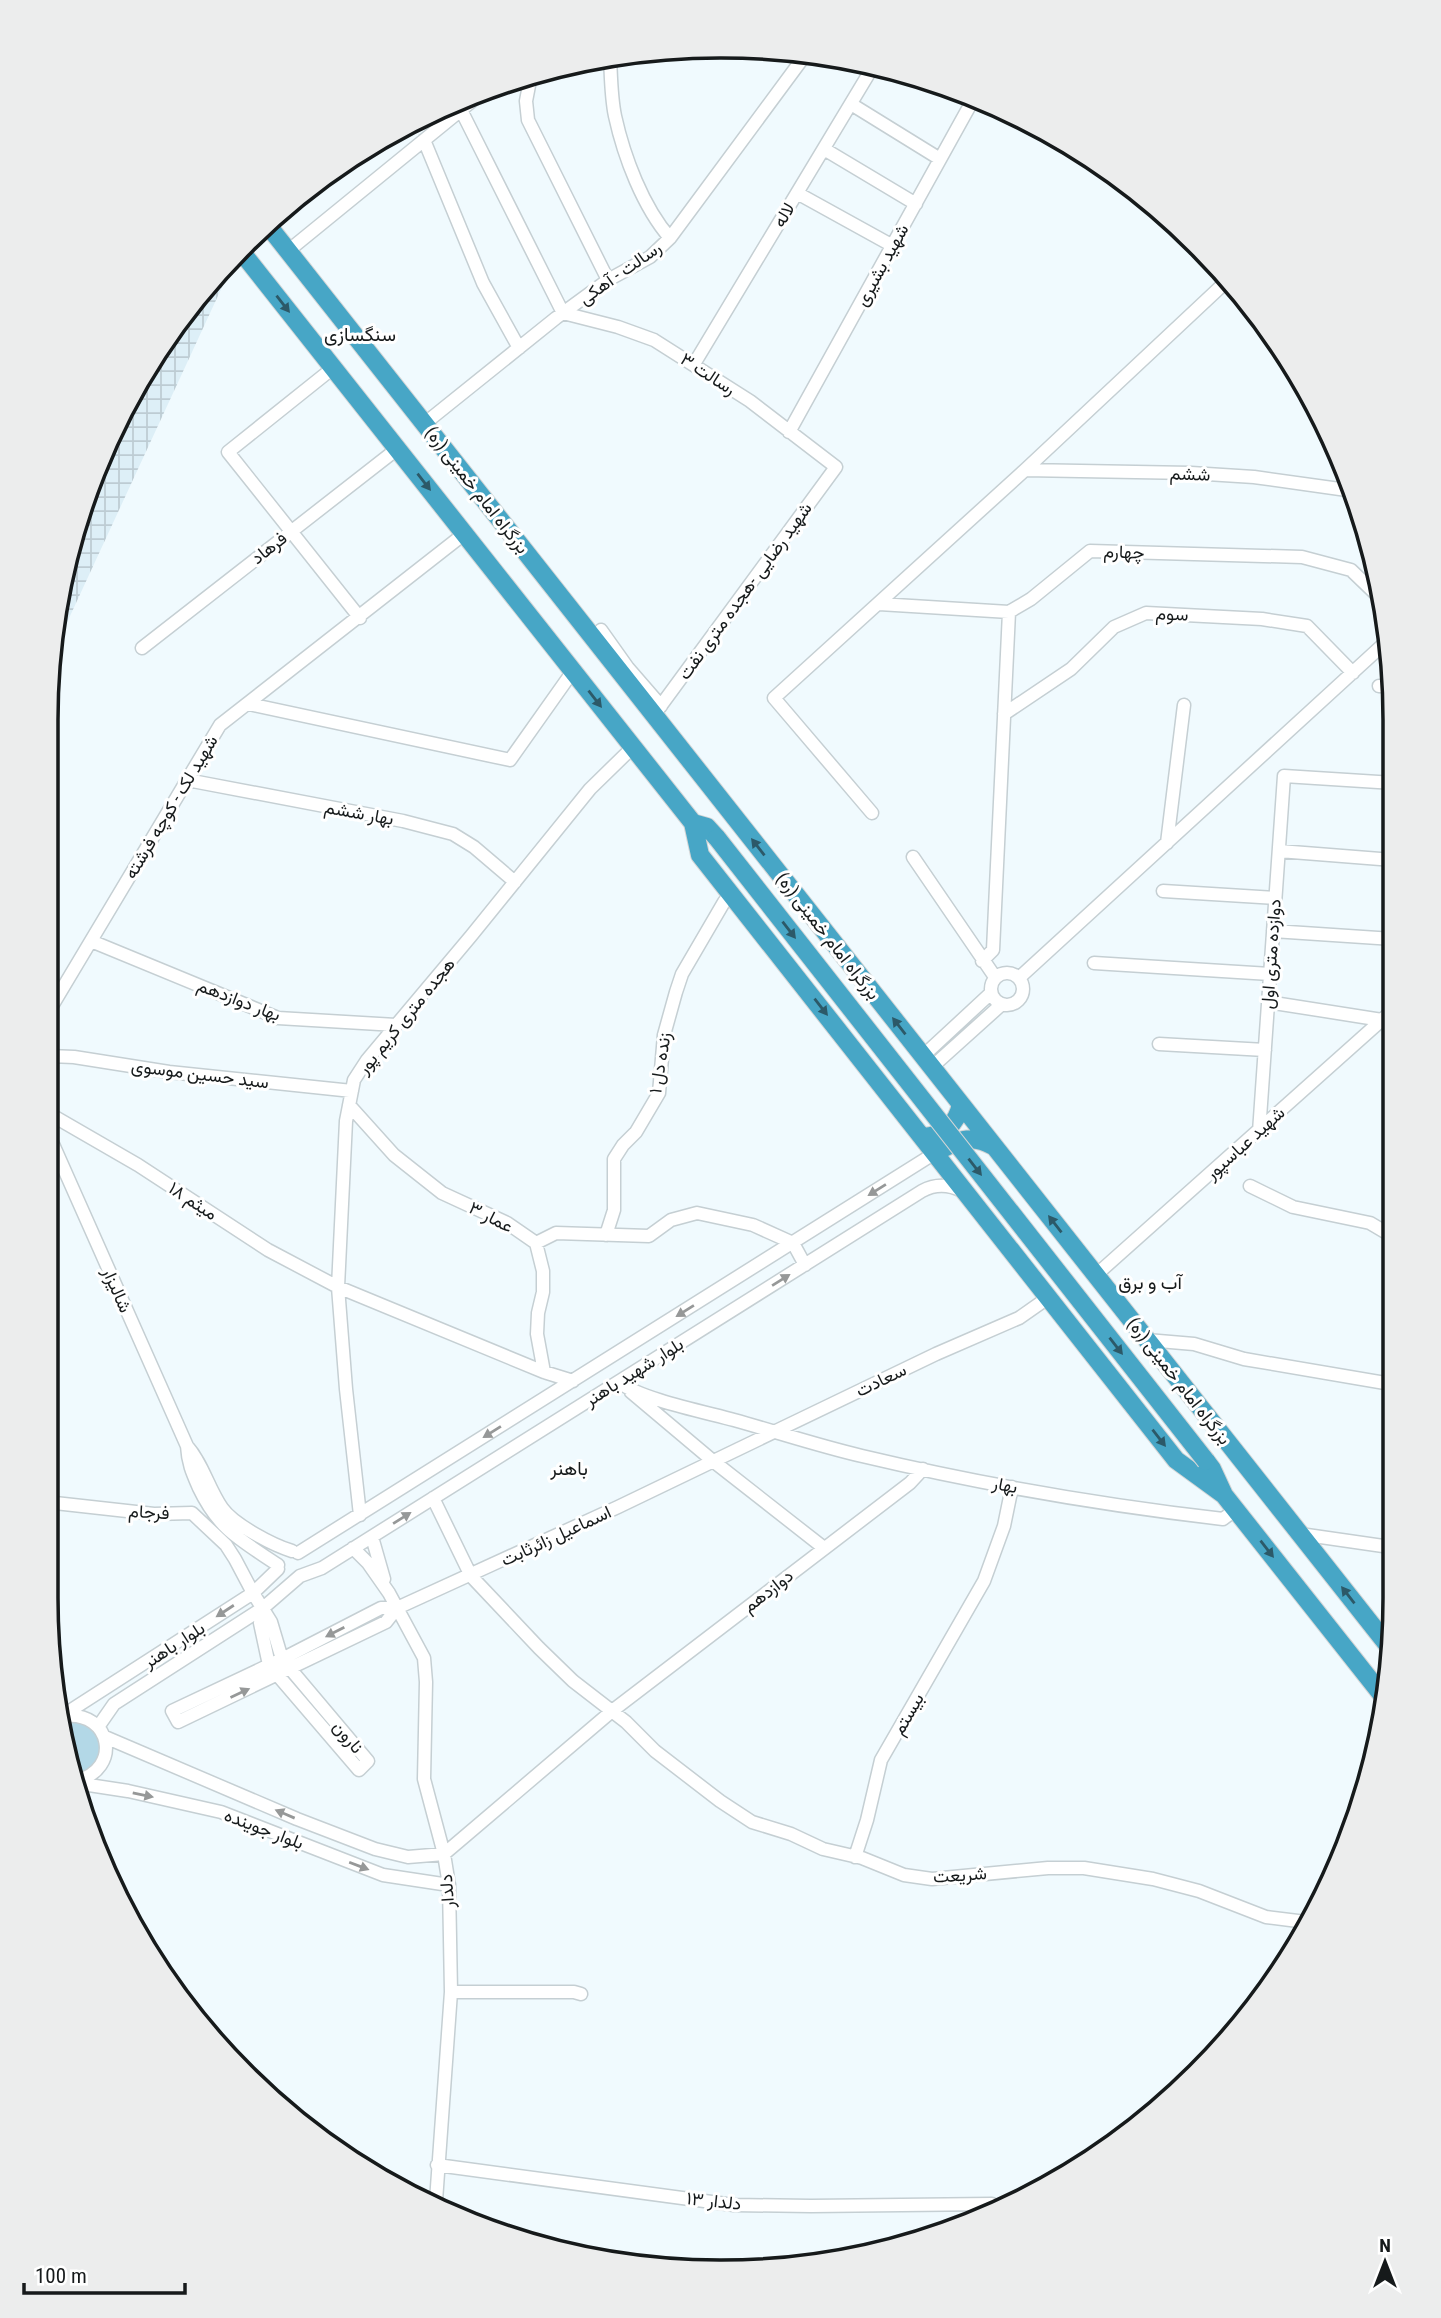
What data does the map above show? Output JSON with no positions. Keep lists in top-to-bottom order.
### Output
{
  "streets": {
    "highway": ["بزرگراه امام خمینی (ره)"],
    "street": [
      "لاله",
      "شهید بشیری",
      "رسالت - آهکی",
      "رسالت ۳",
      "ششم",
      "فرهاد",
      "چهارم",
      "شهید رضایی -هجده متری نفت",
      "سوم",
      "شهید لک - کوچه فرشته",
      "بهار ششم",
      "دوازده متری اول",
      "بهار دوازدهم",
      "هجده متری کریم پور",
      "زنده دل ۱",
      "سید حسین موسوی",
      "شهید عباسپور",
      "میثم ۱۸",
      "عمار ۳",
      "شالیزار",
      "بلوار شهید باهنر",
      "سعادت",
      "بهار",
      "فرجام",
      "اسماعیل زائرثابت",
      "دوازدهم",
      "بلوار باهنر",
      "بیستم",
      "نارون",
      "بلوار جوینده",
      "شریعت",
      "دلدار",
      "دلدار ۱۳"
    ]
  },
  "crossings": [
    ["لاله", "رسالت ۳"],
    ["شهید بشیری", "رسالت ۳"],
    ["رسالت - آهکی", "رسالت ۳"],
    ["رسالت - آهکی", "بزرگراه امام خمینی (ره)"],
    ["رسالت ۳", "شهید رضایی -هجده متری نفت"],
    ["بزرگراه امام خمینی (ره)", "فرهاد"],
    ["بزرگراه امام خمینی (ره)", "شهید رضایی -هجده متری نفت"],
    ["بزرگراه امام خمینی (ره)", "شهید لک - کوچه فرشته"],
    ["بزرگراه امام خمینی (ره)", "هجده متری کریم پور"],
    ["بزرگراه امام خمینی (ره)", "زنده دل ۱"],
    ["بزرگراه امام خمینی (ره)", "شهید عباسپور"],
    ["بزرگراه امام خمینی (ره)", "بلوار شهید باهنر"],
    ["بزرگراه امام خمینی (ره)", "سعادت"],
    ["بزرگراه امام خمینی (ره)", "بهار"],
    ["شهید لک - کوچه فرشته", "بهار ششم"],
    ["شهید لک - کوچه فرشته", "بهار دوازدهم"],
    ["بهار ششم", "هجده متری کریم پور"],
    ["دوازده متری اول", "شهید عباسپور"],
    ["بهار دوازدهم", "هجده متری کریم پور"],
    ["هجده متری کریم پور", "سید حسین موسوی"],
    ["هجده متری کریم پور", "میثم ۱۸"],
    ["هجده متری کریم پور", "عمار ۳"],
    ["هجده متری کریم پور", "بلوار شهید باهنر"],
    ["میثم ۱۸", "بلوار شهید باهنر"],
    ["شالیزار", "بلوار شهید باهنر"],
    ["شالیزار", "بلوار باهنر"],
    ["بلوار شهید باهنر", "بهار"],
    ["بلوار شهید باهنر", "بلوار باهنر"],
    ["بلوار شهید باهنر", "شریعت"],
    ["سعادت", "بهار"],
    ["سعادت", "اسماعیل زائرثابت"],
    ["بهار", "دوازدهم"],
    ["بهار", "بیستم"],
    ["فرجام", "بلوار باهنر"],
    ["فرجام", "نارون"],
    ["اسماعیل زائرثابت", "نارون"],
    ["اسماعیل زائرثابت", "شریعت"],
    ["اسماعیل زائرثابت", "دلدار"],
    ["دوازدهم", "بلوار جوینده"],
    ["دوازدهم", "شریعت"],
    ["دوازدهم", "دلدار"],
    ["بلوار باهنر", "نارون"],
    ["بلوار باهنر", "بلوار جوینده"],
    ["بیستم", "شریعت"],
    ["بلوار جوینده", "دلدار"],
    ["دلدار", "دلدار ۱۳"]
  ],
  "districts": ["سنگسازی", "آب و برق", "باهنر"],
  "scale_bar": "100 m",
  "north": "top"
}
